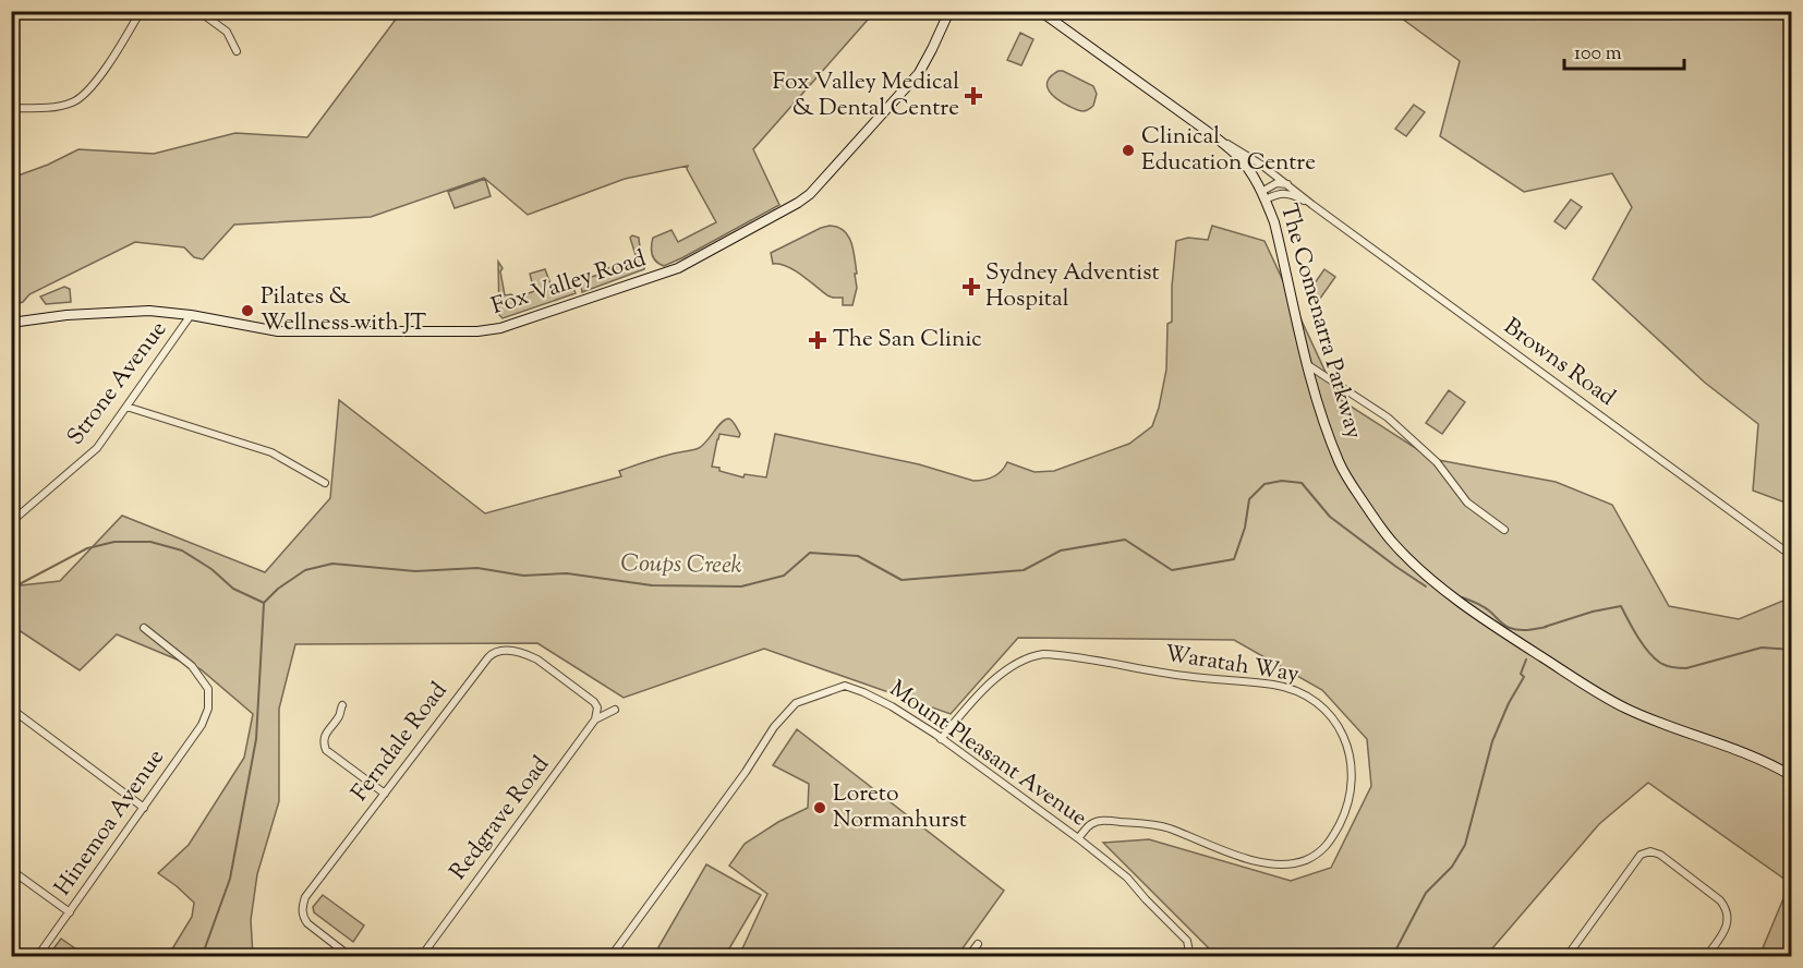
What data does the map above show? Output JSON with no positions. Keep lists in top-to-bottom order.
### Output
{
  "streets": {
    "main road": ["Fox Valley Road", "The Comenarra Parkway"],
    "street": [
      "Browns Road",
      "Strone Avenue",
      "Waratah Way",
      "Ferndale Road",
      "Mount Pleasant Avenue",
      "Redgrave Road",
      "Hinemoa Avenue"
    ]
  },
  "crossings": [
    ["Fox Valley Road", "Strone Avenue"],
    ["The Comenarra Parkway", "Browns Road"],
    ["Waratah Way", "Mount Pleasant Avenue"],
    ["Ferndale Road", "Redgrave Road"]
  ],
  "water": ["Coups Creek"],
  "places": {
    "health": ["Fox Valley Medical & Dental Centre", "Sydney Adventist Hospital", "The San Clinic"],
    "other": ["Clinical Education Centre", "Pilates & Wellness with JT", "Loreto Normanhurst"]
  },
  "scale_bar": "100 m"
}
